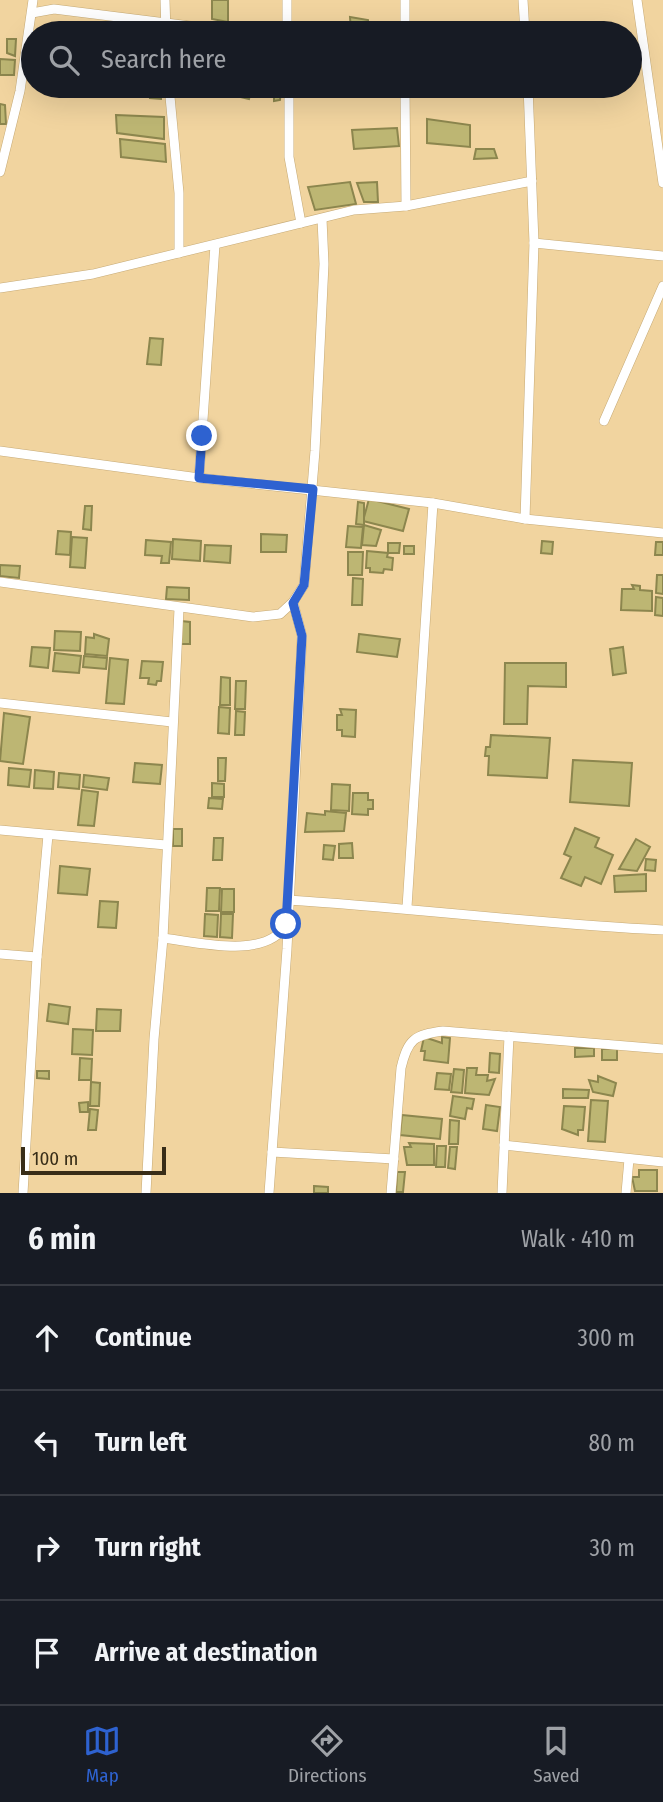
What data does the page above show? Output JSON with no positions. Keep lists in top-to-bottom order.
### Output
{
  "scale_bar": "100 m",
  "page": {
    "search": "Search here",
    "scale": "100 m",
    "heading": ["6 min", "Walk · 410 m"],
    "list": [
      ["Continue", "300 m"],
      ["Turn left", "80 m"],
      ["Turn right", "30 m"],
      "Arrive at destination"
    ],
    "nav": ["Map", "Directions", "Saved"]
  }
}
